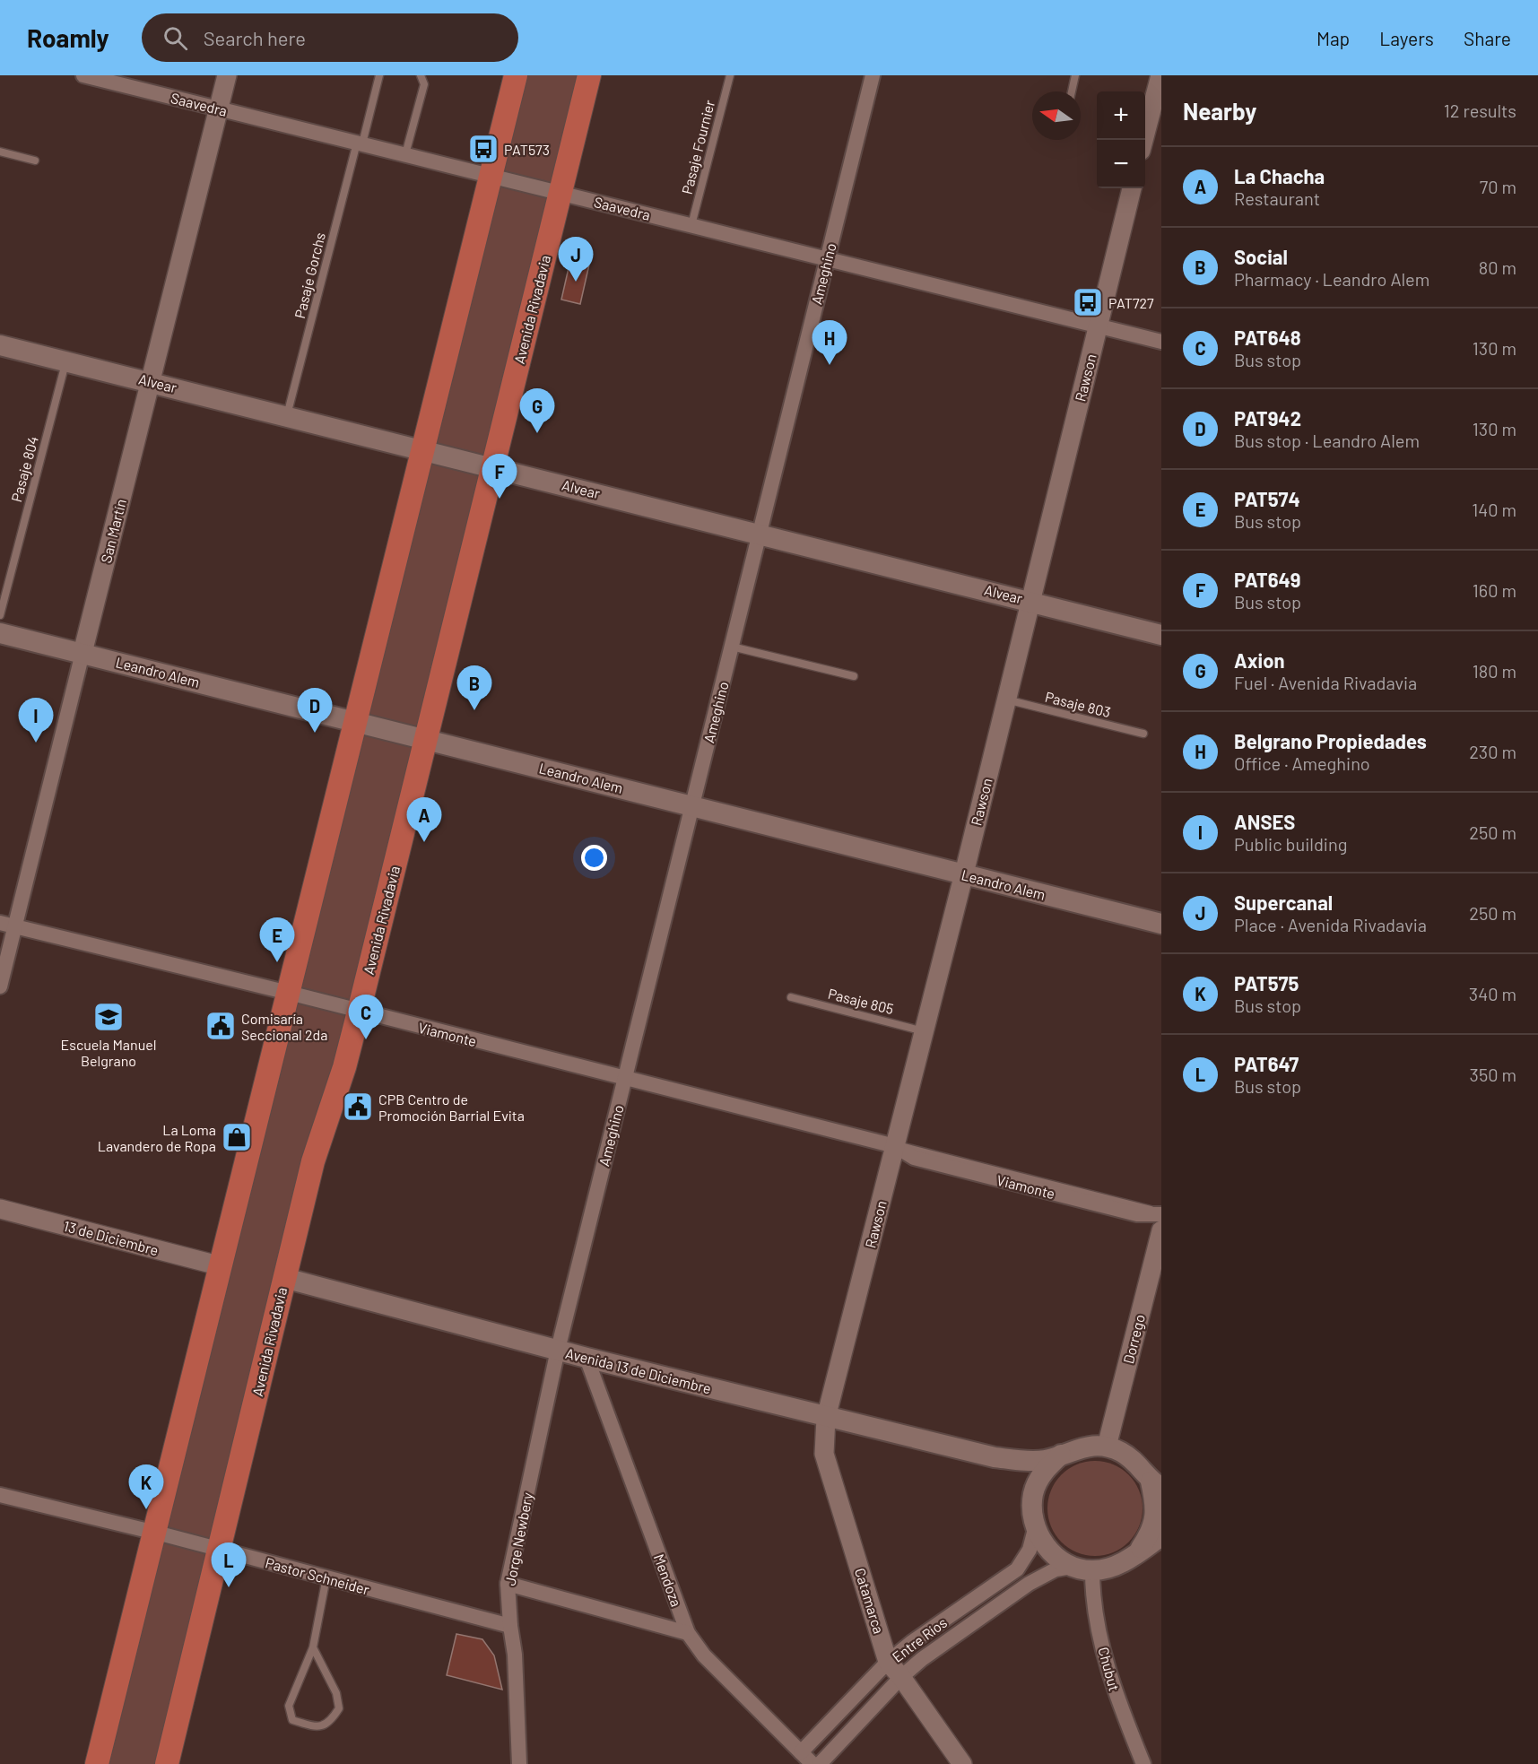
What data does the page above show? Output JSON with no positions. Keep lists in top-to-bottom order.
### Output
{
  "streets": {
    "main road": [
      "Avenida Rivadavia",
      "Alvear",
      "Leandro Alem",
      "Avenida 13 de Diciembre"
    ],
    "street": [
      "Saavedra",
      "Ameghino",
      "Rawson",
      "San Martín",
      "Viamonte",
      "13 de Diciembre",
      "Dorrego",
      "Jorge Newbery",
      "Pastor Schneider",
      "Mendoza",
      "Catamarca",
      "Entre Ríos",
      "Chubut"
    ],
    "lane": [
      "Pasaje Fournier",
      "Pasaje Gorchs",
      "Pasaje 804",
      "Pasaje 803",
      "Pasaje 805"
    ]
  },
  "crossings": [
    ["Saavedra", "Pasaje Fournier"],
    ["Saavedra", "Ameghino"],
    ["Saavedra", "Pasaje Gorchs"],
    ["Saavedra", "Avenida Rivadavia"],
    ["Saavedra", "Rawson"],
    ["Saavedra", "San Martín"],
    ["Ameghino", "Alvear"],
    ["Ameghino", "Leandro Alem"],
    ["Ameghino", "Viamonte"],
    ["Ameghino", "Avenida 13 de Diciembre"],
    ["Ameghino", "Jorge Newbery"],
    ["Pasaje Gorchs", "Alvear"],
    ["Avenida Rivadavia", "Alvear"],
    ["Avenida Rivadavia", "Leandro Alem"],
    ["Avenida Rivadavia", "Viamonte"],
    ["Avenida Rivadavia", "Avenida 13 de Diciembre"],
    ["Avenida Rivadavia", "Pastor Schneider"],
    ["Rawson", "Alvear"],
    ["Rawson", "Leandro Alem"],
    ["Rawson", "Pasaje 803"],
    ["Rawson", "Pasaje 805"],
    ["Rawson", "Viamonte"],
    ["Rawson", "Avenida 13 de Diciembre"],
    ["Rawson", "Catamarca"],
    ["Alvear", "Pasaje 804"],
    ["Alvear", "San Martín"],
    ["San Martín", "Leandro Alem"],
    ["San Martín", "Viamonte"],
    ["Dorrego", "Entre Ríos"],
    ["Dorrego", "Chubut"],
    ["Avenida 13 de Diciembre", "Jorge Newbery"],
    ["Avenida 13 de Diciembre", "Mendoza"],
    ["Avenida 13 de Diciembre", "Catamarca"],
    ["Jorge Newbery", "Pastor Schneider"],
    ["Mendoza", "Entre Ríos"],
    ["Catamarca", "Entre Ríos"],
    ["Entre Ríos", "Chubut"]
  ],
  "places": {
    "bus stop": ["PAT573", "PAT727"],
    "school or university": ["Escuela Manuel Belgrano"],
    "public building": ["Comisaría Seccional 2da", "CPB Centro de Promoción Barrial Evita"],
    "shop": ["La Loma Lavandero de Ropa"]
  },
  "north": "left",
  "page": {
    "header": "Roamly",
    "search": "Search here",
    "nav": ["Map", "Layers", "Share"],
    "heading": ["Nearby", "12 results"],
    "map_buttons": ["+", "−"],
    "list": [
      {
        "mark": "A",
        "name": "La Chacha",
        "note": "Restaurant",
        "value": "70 m"
      },
      {
        "mark": "B",
        "name": "Social",
        "note": "Pharmacy · Leandro Alem",
        "value": "80 m"
      },
      {
        "mark": "C",
        "name": "PAT648",
        "note": "Bus stop",
        "value": "130 m"
      },
      {
        "mark": "D",
        "name": "PAT942",
        "note": "Bus stop · Leandro Alem",
        "value": "130 m"
      },
      {
        "mark": "E",
        "name": "PAT574",
        "note": "Bus stop",
        "value": "140 m"
      },
      {
        "mark": "F",
        "name": "PAT649",
        "note": "Bus stop",
        "value": "160 m"
      },
      {
        "mark": "G",
        "name": "Axion",
        "note": "Fuel · Avenida Rivadavia",
        "value": "180 m"
      },
      {
        "mark": "H",
        "name": "Belgrano Propiedades",
        "note": "Office · Ameghino",
        "value": "230 m"
      },
      {
        "mark": "I",
        "name": "ANSES",
        "note": "Public building",
        "value": "250 m"
      },
      {
        "mark": "J",
        "name": "Supercanal",
        "note": "Place · Avenida Rivadavia",
        "value": "250 m"
      },
      {
        "mark": "K",
        "name": "PAT575",
        "note": "Bus stop",
        "value": "340 m"
      },
      {
        "mark": "L",
        "name": "PAT647",
        "note": "Bus stop",
        "value": "350 m"
      }
    ],
    "pins": [
      "J",
      "H",
      "G",
      "F",
      "B",
      "D",
      "I",
      "A",
      "E",
      "C",
      "K",
      "L"
    ]
  }
}
